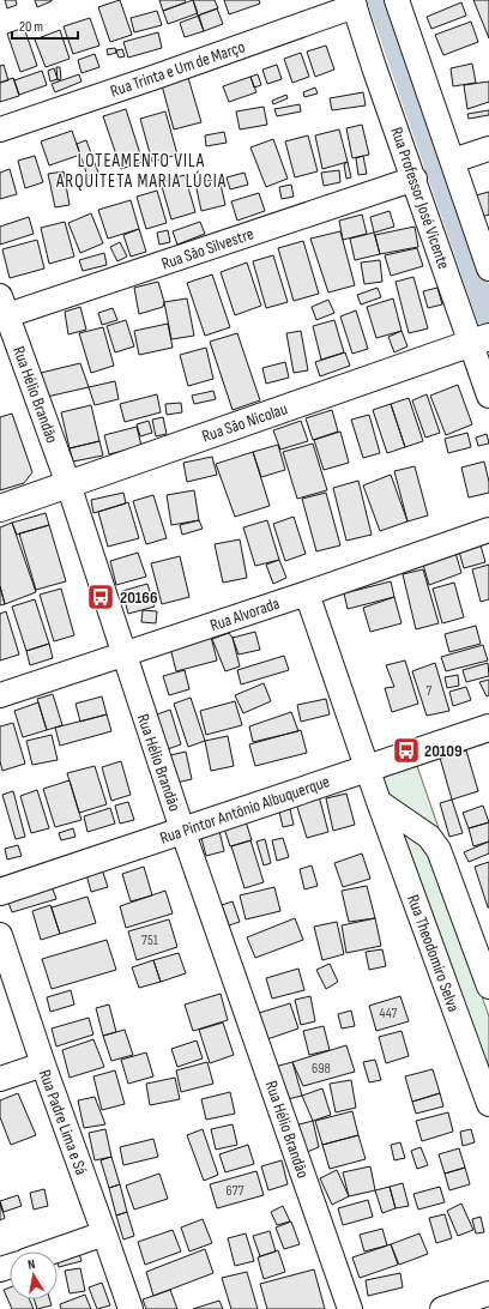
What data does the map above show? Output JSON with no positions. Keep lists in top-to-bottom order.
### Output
{
  "streets": {
    "main road": ["Rua São Nicolau", "Rua Pintor Antônio Albuquerque"],
    "street": [
      "Rua Trinta e Um de Março",
      "Rua Professor José Vicente",
      "Rua São Silvestre",
      "Rua Hélio Brandão",
      "Rua Alvorada",
      "Rua Theodomiro Selva",
      "Rua Padre Lima e Sá"
    ]
  },
  "crossings": [
    ["Rua Trinta e Um de Março", "Rua Professor José Vicente"],
    ["Rua Professor José Vicente", "Rua São Silvestre"],
    ["Rua Professor José Vicente", "Rua São Nicolau"],
    ["Rua São Silvestre", "Rua Hélio Brandão"],
    ["Rua Hélio Brandão", "Rua São Nicolau"],
    ["Rua Hélio Brandão", "Rua Alvorada"],
    ["Rua Hélio Brandão", "Rua Pintor Antônio Albuquerque"],
    ["Rua Alvorada", "Rua Theodomiro Selva"],
    ["Rua Pintor Antônio Albuquerque", "Rua Theodomiro Selva"]
  ],
  "districts": ["LOTEAMENTO VILA ARQUITETA MARIA LÚCIA"],
  "places": {
    "bus stop": ["20166", "20109"]
  },
  "house_numbers": [
    "7",
    "751",
    "447",
    "698",
    "677"
  ],
  "scale_bar": "20 m",
  "north": "top"
}
